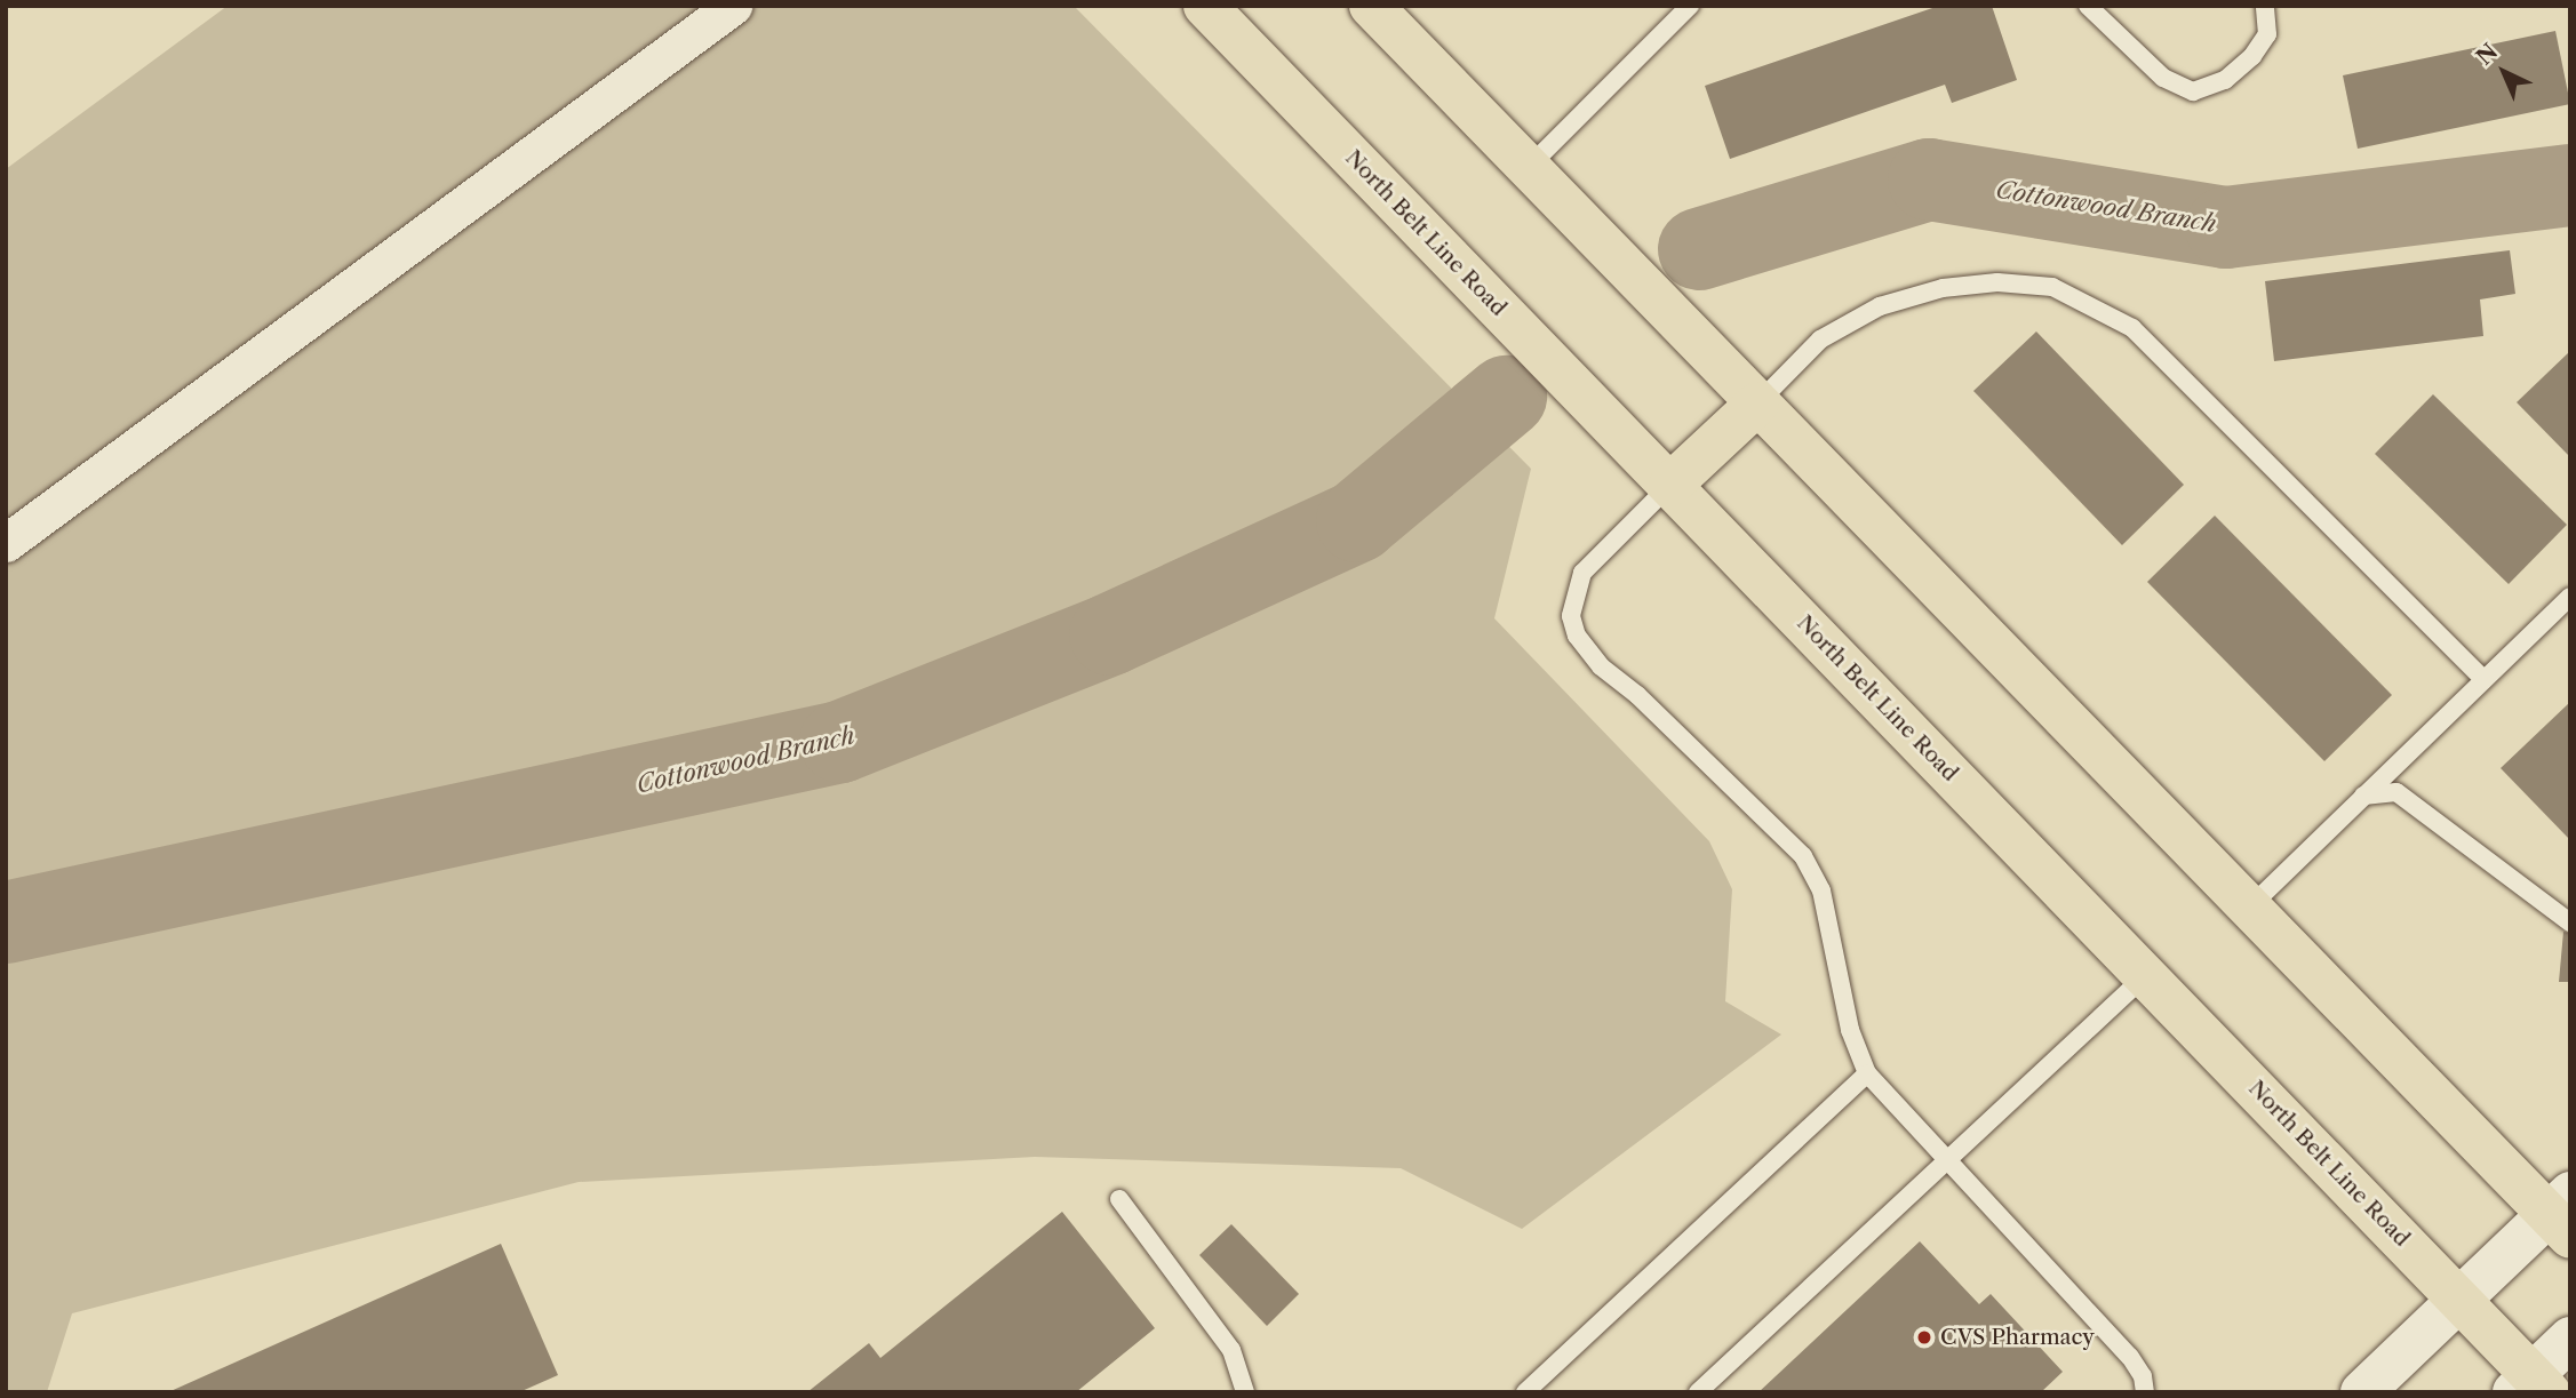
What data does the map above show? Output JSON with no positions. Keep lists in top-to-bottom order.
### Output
{
  "streets": {
    "main road": ["North Belt Line Road"]
  },
  "water": ["Cottonwood Branch"],
  "places": ["CVS Pharmacy"],
  "north": "top left"
}
